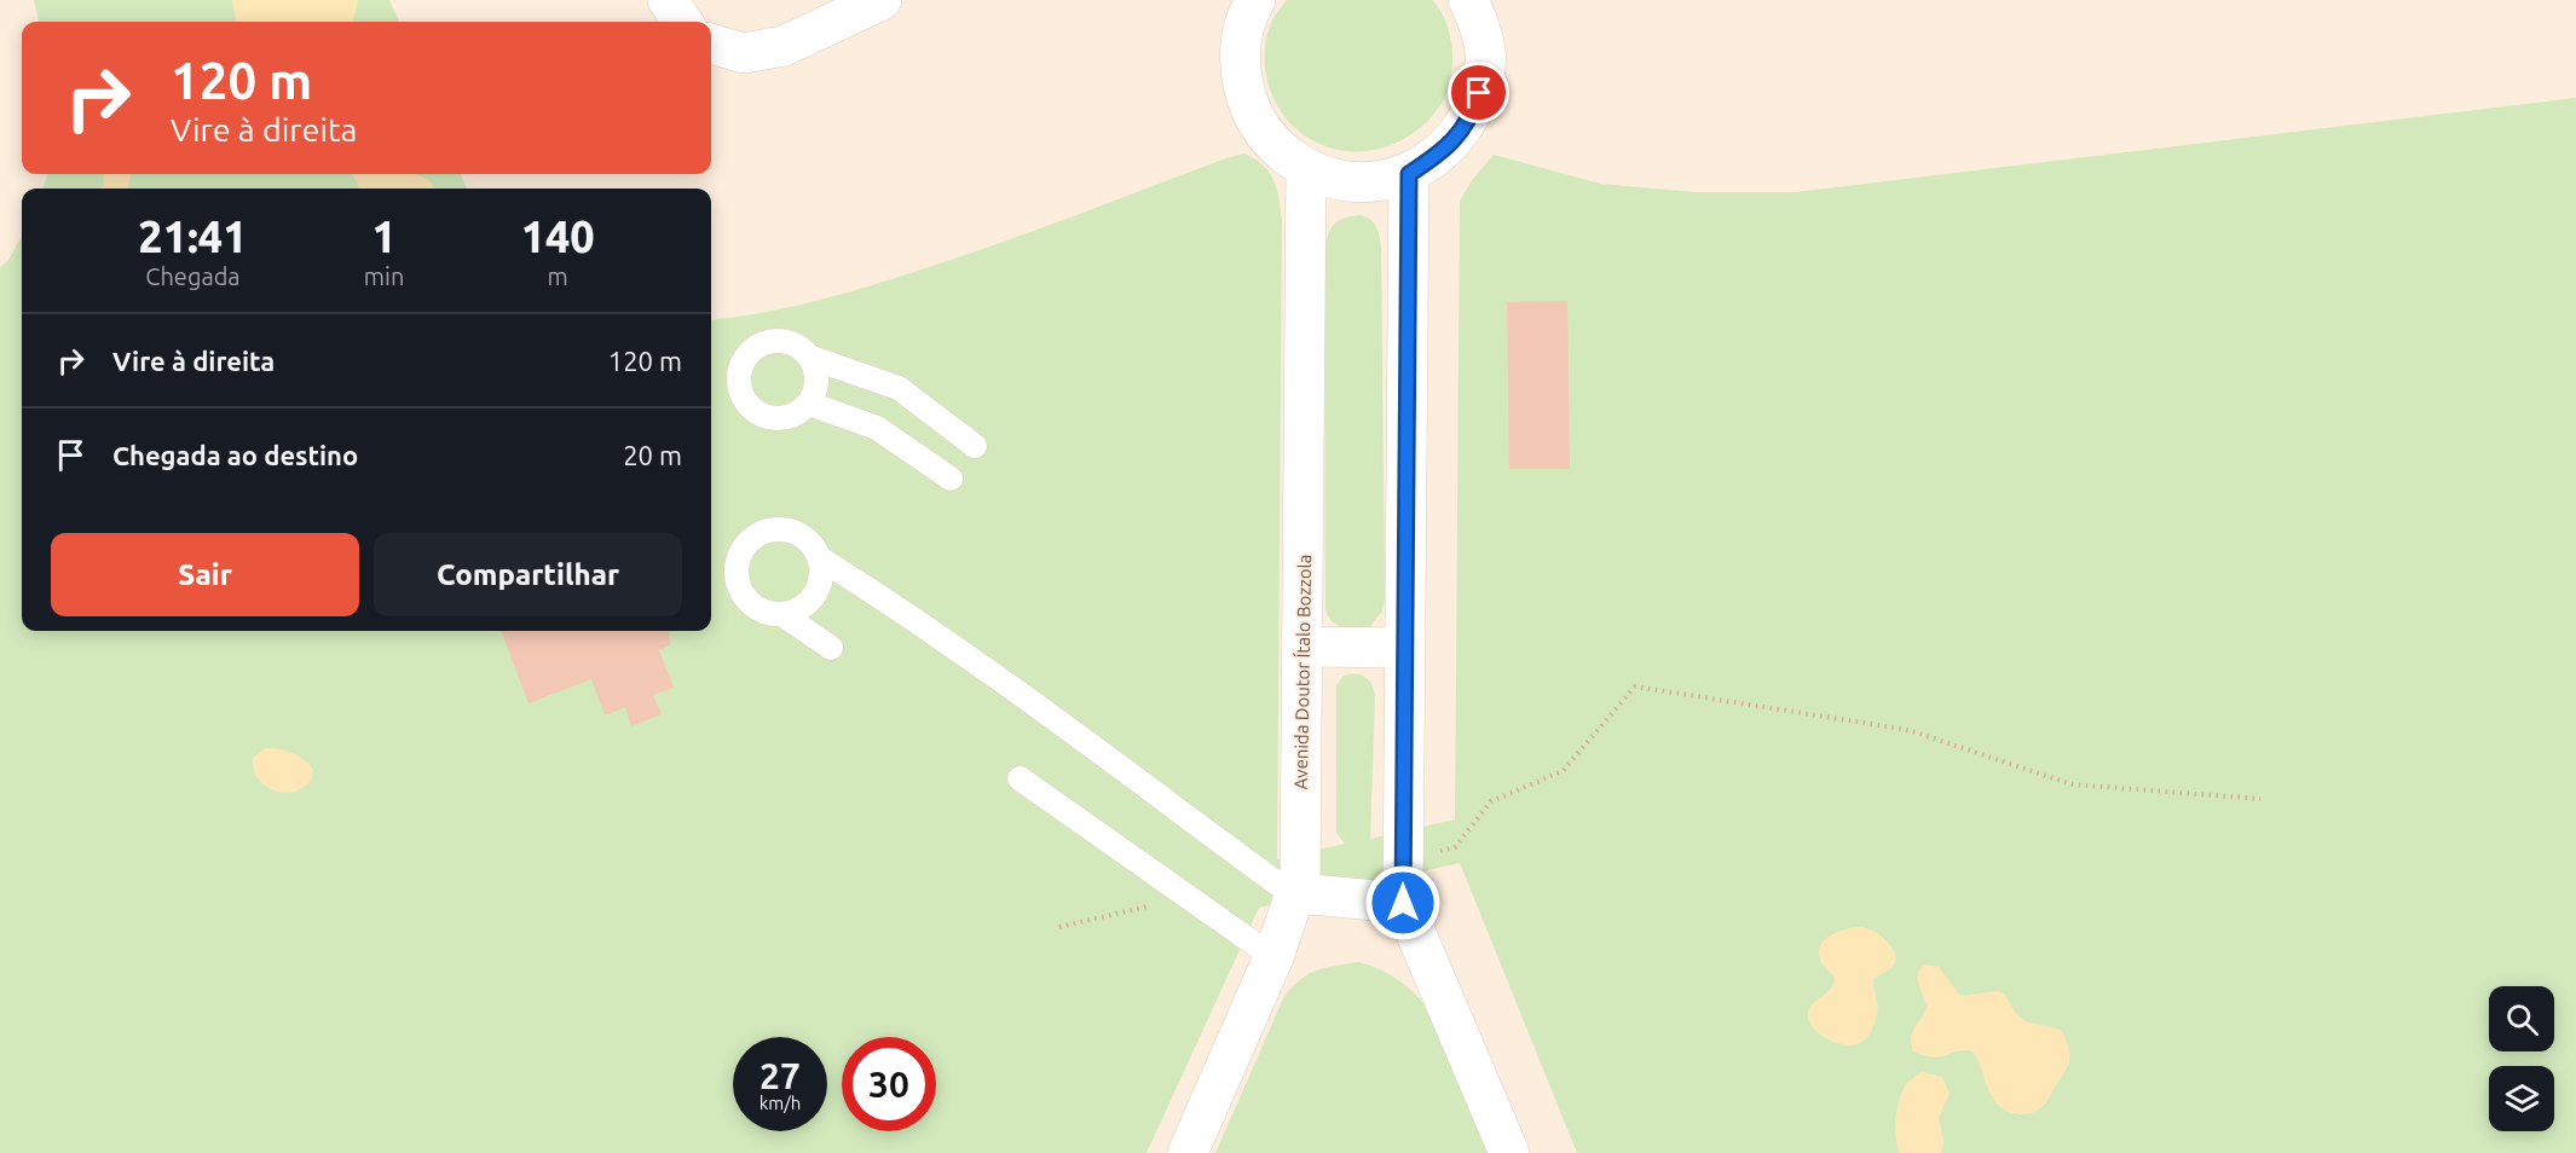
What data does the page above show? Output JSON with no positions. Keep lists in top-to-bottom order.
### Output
{
  "streets": {
    "street": ["Avenida Doutor Ítalo Bozzola"]
  },
  "page": {
    "turn": ["120 m", "Vire à direita"],
    "eta": [
      "21:41",
      "Chegada",
      "1",
      "min",
      "140",
      "m"
    ],
    "list": [
      {
        "name": "Vire à direita",
        "value": "120 m"
      },
      {
        "name": "Chegada ao destino",
        "value": "20 m"
      }
    ],
    "buttons": ["Sair", "Compartilhar"],
    "speed": "27 km/h",
    "limit": "30"
  }
}
